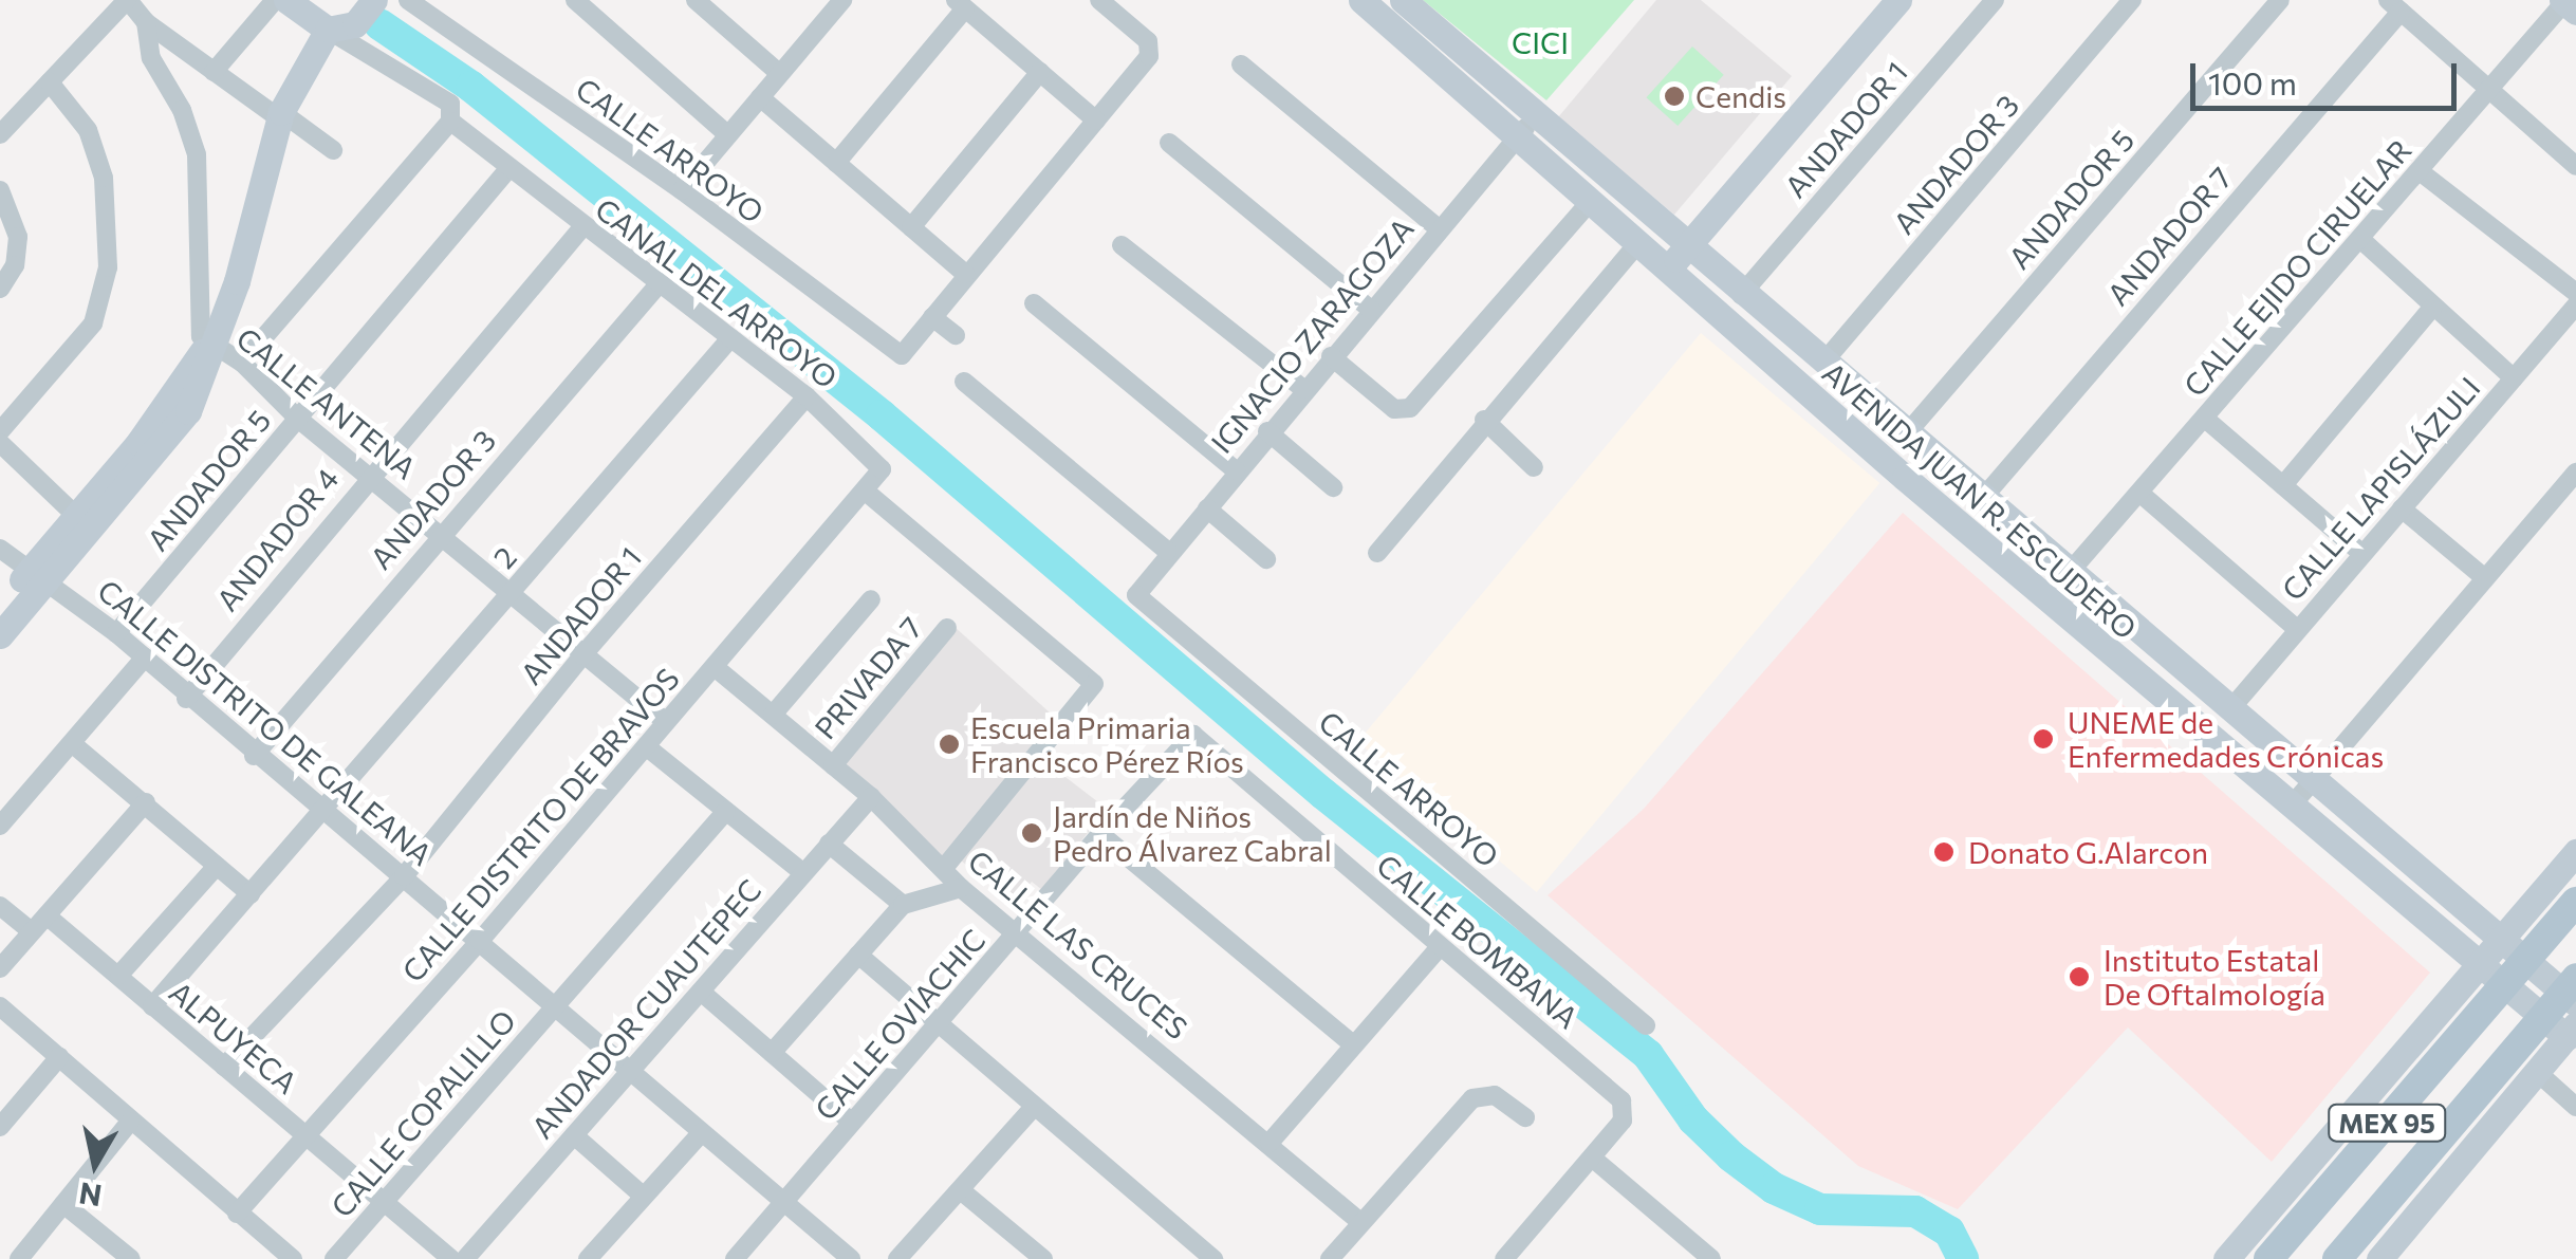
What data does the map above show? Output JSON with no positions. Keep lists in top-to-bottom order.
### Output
{
  "streets": {
    "main road": ["AVENIDA JUAN R. ESCUDERO", "MEX 95"],
    "street": [
      "ANDADOR 1",
      "CALLE ARROYO",
      "ANDADOR 3",
      "ANDADOR 5",
      "ANDADOR 7",
      "CALLE EJIDO CIRUELAR",
      "CANAL DEL ARROYO",
      "IGNACIO ZARAGOZA",
      "CALLE ANTENA",
      "CALLE LAPISLÁZULI",
      "ANDADOR 4",
      "2",
      "PRIVADA 7",
      "CALLE DISTRITO DE GALEANA",
      "CALLE DISTRITO DE BRAVOS",
      "CALLE BOMBANA",
      "CALLE LAS CRUCES",
      "ANDADOR CUAUTEPEC",
      "CALLE OVIACHIC",
      "ALPUYECA",
      "CALLE COPALILLO"
    ]
  },
  "crossings": [
    ["ANDADOR 1", "CANAL DEL ARROYO"],
    ["ANDADOR 1", "CALLE ANTENA"],
    ["ANDADOR 1", "AVENIDA JUAN R. ESCUDERO"],
    ["ANDADOR 1", "CALLE DISTRITO DE GALEANA"],
    ["ANDADOR 1", "ALPUYECA"],
    ["CALLE ARROYO", "IGNACIO ZARAGOZA"],
    ["ANDADOR 3", "CANAL DEL ARROYO"],
    ["ANDADOR 3", "CALLE ANTENA"],
    ["ANDADOR 3", "AVENIDA JUAN R. ESCUDERO"],
    ["ANDADOR 3", "CALLE DISTRITO DE GALEANA"],
    ["ANDADOR 5", "CANAL DEL ARROYO"],
    ["ANDADOR 5", "CALLE ANTENA"],
    ["ANDADOR 5", "AVENIDA JUAN R. ESCUDERO"],
    ["ANDADOR 5", "CALLE DISTRITO DE GALEANA"],
    ["ANDADOR 7", "AVENIDA JUAN R. ESCUDERO"],
    ["CALLE EJIDO CIRUELAR", "AVENIDA JUAN R. ESCUDERO"],
    ["CANAL DEL ARROYO", "ANDADOR 4"],
    ["CANAL DEL ARROYO", "2"],
    ["CANAL DEL ARROYO", "CALLE DISTRITO DE BRAVOS"],
    ["IGNACIO ZARAGOZA", "AVENIDA JUAN R. ESCUDERO"],
    ["CALLE ANTENA", "ANDADOR 4"],
    ["CALLE ANTENA", "2"],
    ["CALLE ANTENA", "CALLE DISTRITO DE BRAVOS"],
    ["CALLE LAPISLÁZULI", "AVENIDA JUAN R. ESCUDERO"],
    ["AVENIDA JUAN R. ESCUDERO", "MEX 95"],
    ["ANDADOR 4", "CALLE DISTRITO DE GALEANA"],
    ["2", "CALLE DISTRITO DE GALEANA"],
    ["2", "ALPUYECA"],
    ["PRIVADA 7", "CALLE LAS CRUCES"],
    ["CALLE DISTRITO DE GALEANA", "CALLE DISTRITO DE BRAVOS"],
    ["CALLE DISTRITO DE GALEANA", "ANDADOR CUAUTEPEC"],
    ["CALLE DISTRITO DE GALEANA", "CALLE OVIACHIC"],
    ["CALLE DISTRITO DE GALEANA", "CALLE COPALILLO"],
    ["CALLE DISTRITO DE BRAVOS", "CALLE LAS CRUCES"],
    ["CALLE DISTRITO DE BRAVOS", "ALPUYECA"],
    ["CALLE BOMBANA", "CALLE OVIACHIC"],
    ["CALLE LAS CRUCES", "ANDADOR CUAUTEPEC"],
    ["CALLE LAS CRUCES", "CALLE OVIACHIC"],
    ["ALPUYECA", "CALLE COPALILLO"]
  ],
  "parks": ["CICI"],
  "places": [
    "Cendis",
    "UNEME de Enfermedades Crónicas",
    "Escuela Primaria Francisco Pérez Ríos",
    "Jardín de Niños Pedro Álvarez Cabral",
    "Donato G.Alarcon",
    "Instituto Estatal De Oftalmología"
  ],
  "scale_bar": "100 m",
  "north": "bottom"
}
